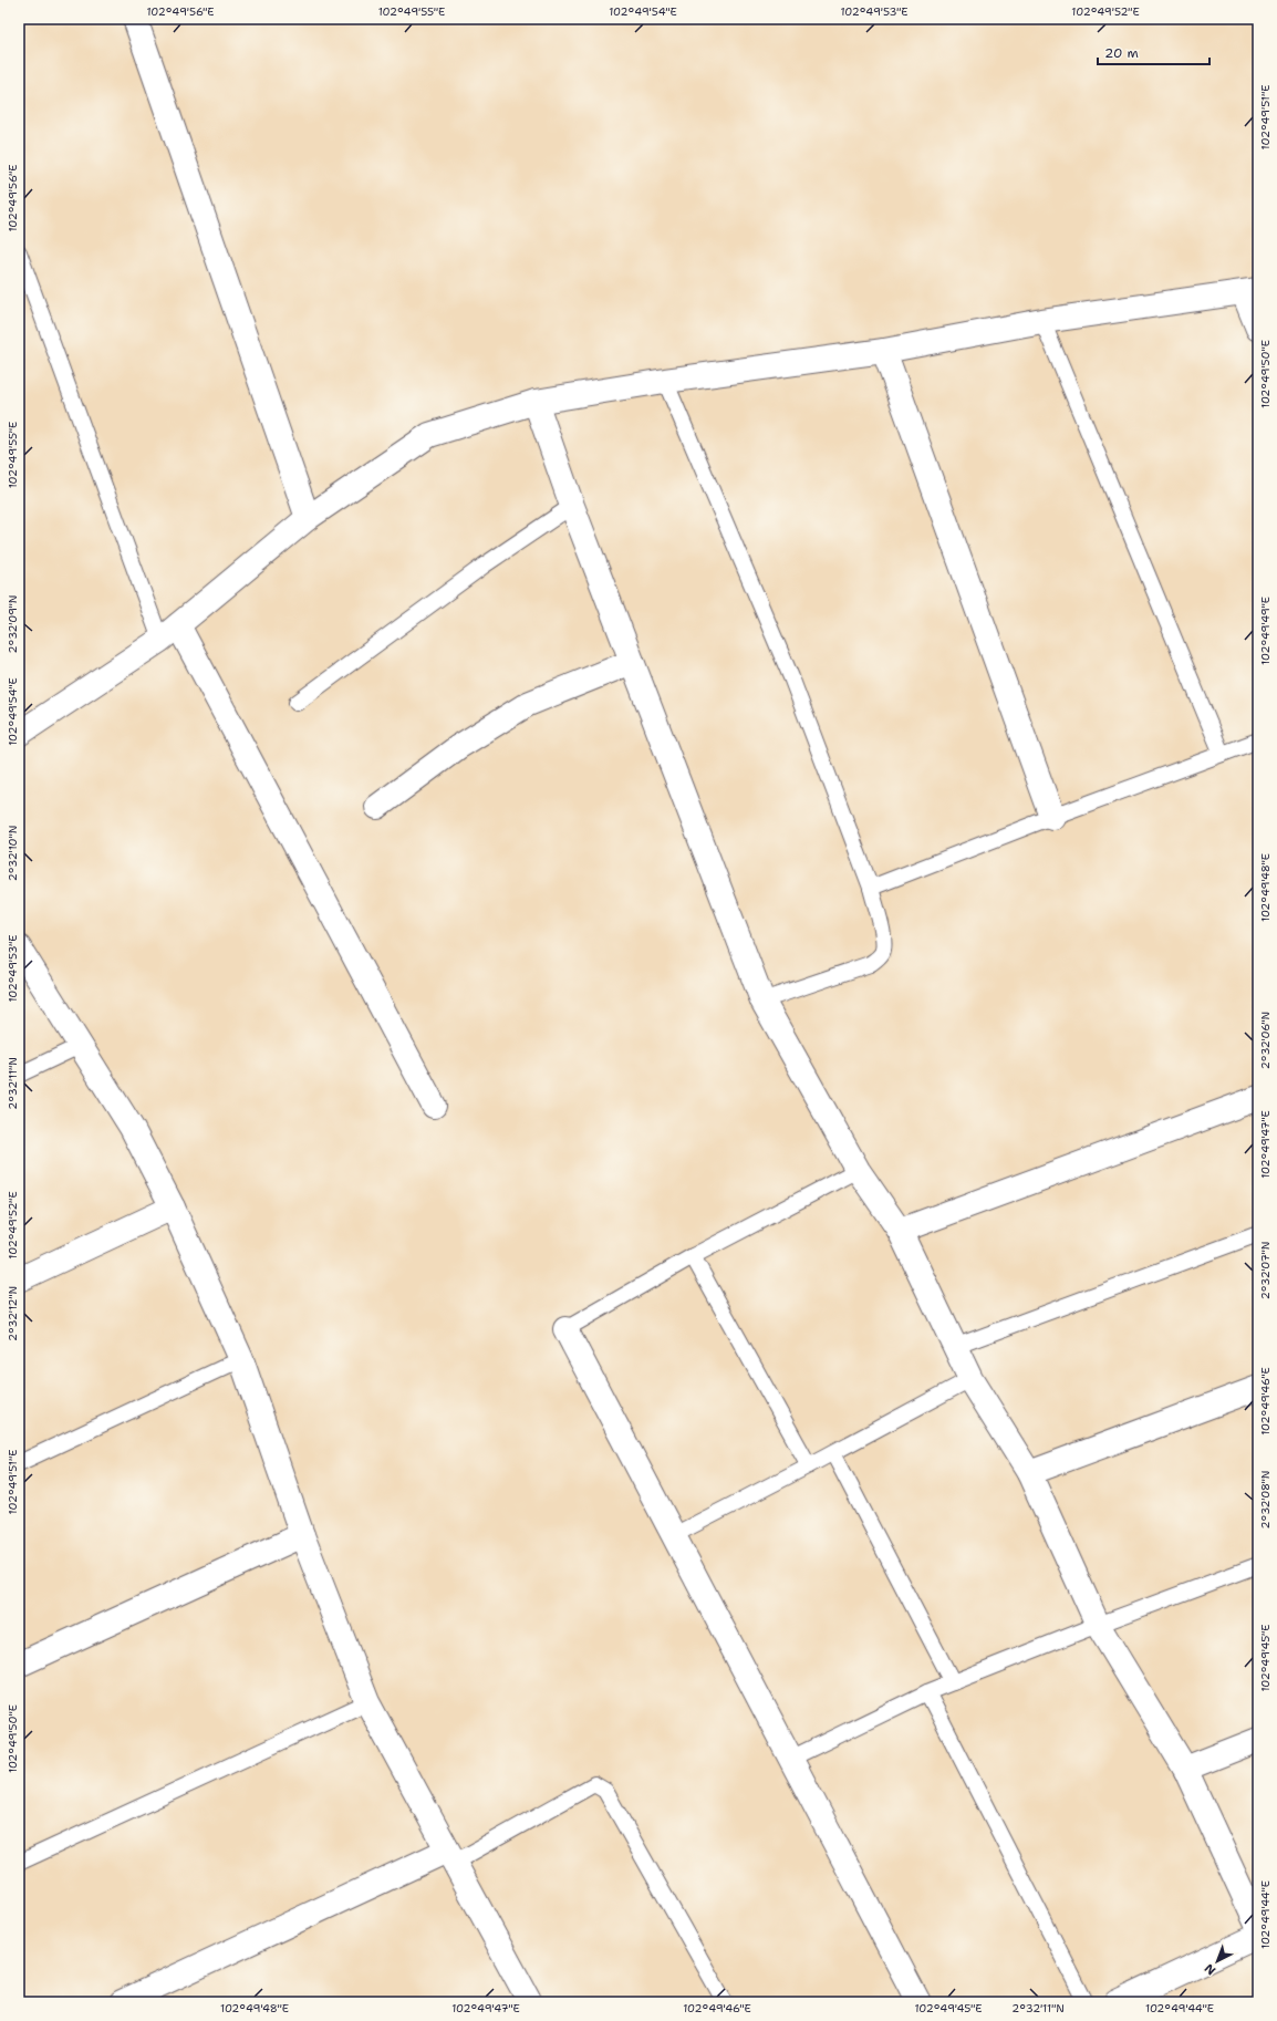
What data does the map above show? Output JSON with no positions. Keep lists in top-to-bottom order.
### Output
{
  "scale_bar": "20 m",
  "north": "bottom left",
  "coordinates": [
    "102°49'56\"E",
    "102°49'55\"E",
    "102°49'54\"E",
    "102°49'53\"E",
    "102°49'52\"E",
    "102°49'51\"E",
    "102°49'50\"E",
    "2°32'09\"N",
    "102°49'49\"E",
    "2°32'10\"N",
    "102°49'48\"E",
    "2°32'06\"N",
    "2°32'11\"N",
    "102°49'47\"E",
    "2°32'07\"N",
    "2°32'12\"N",
    "102°49'46\"E",
    "2°32'08\"N",
    "102°49'45\"E",
    "102°49'44\"E"
  ]
}
